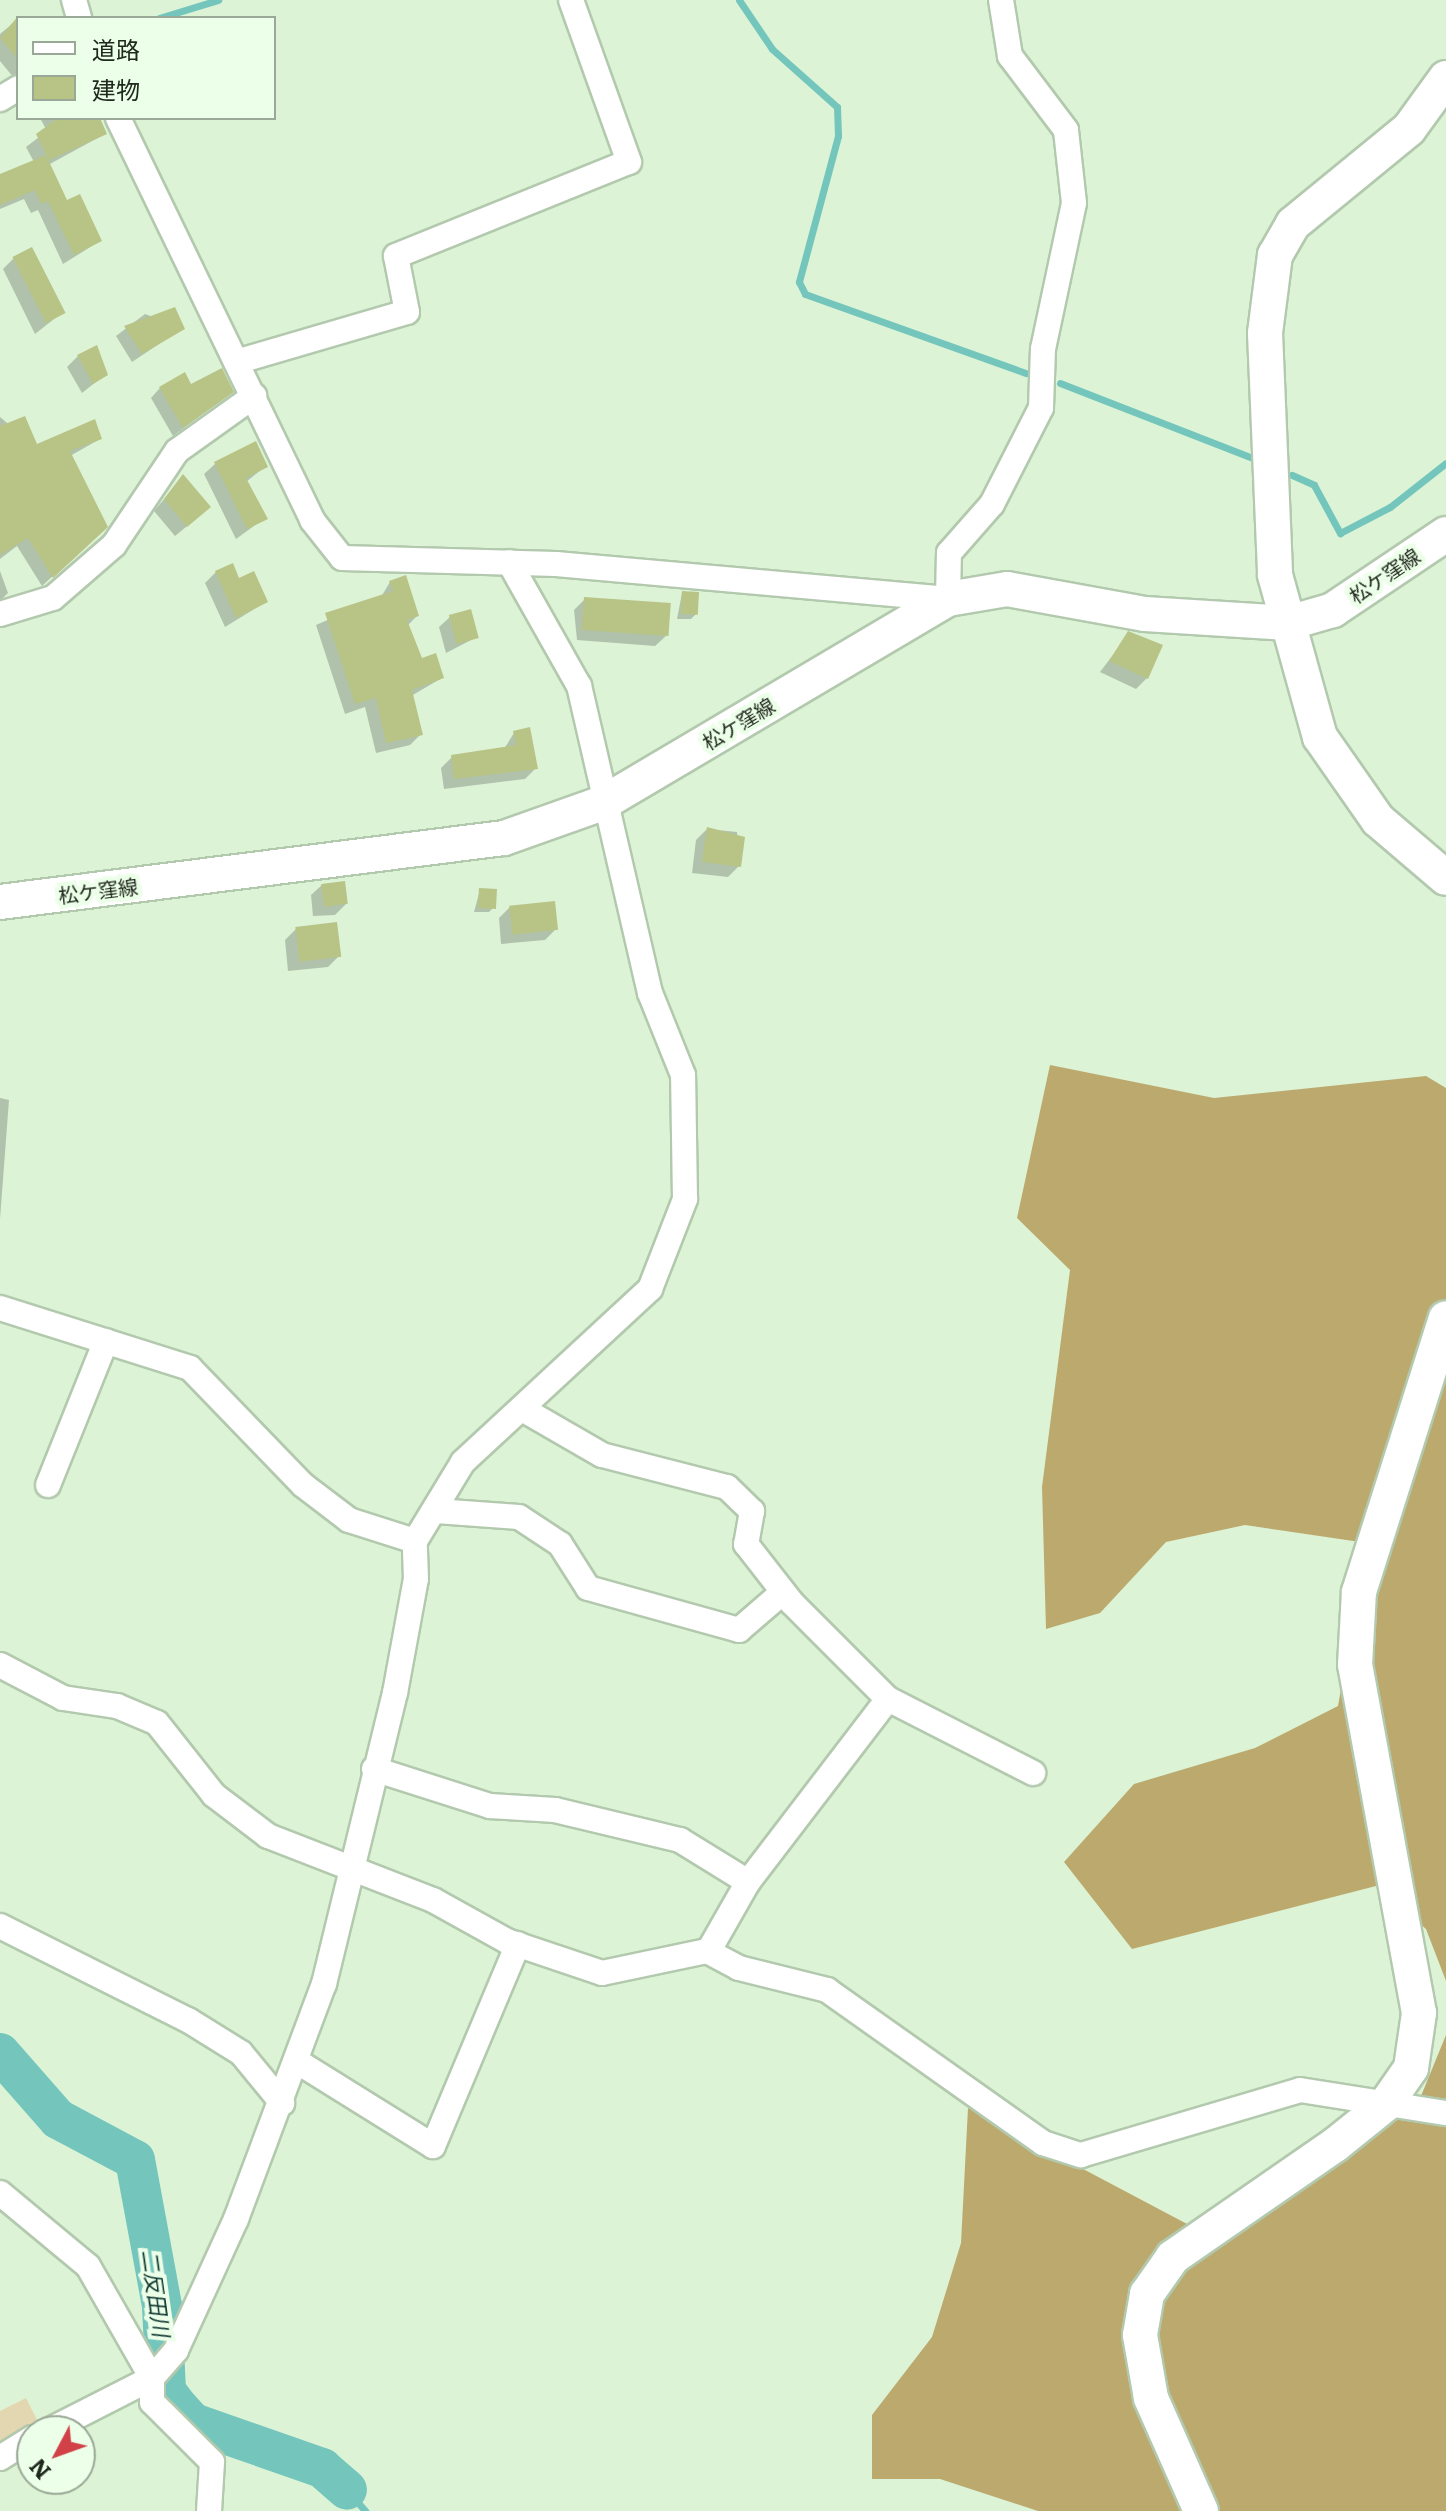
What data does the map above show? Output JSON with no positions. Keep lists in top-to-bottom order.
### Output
{
  "streets": {
    "street": ["松ケ窪線"]
  },
  "water": ["二反田川"],
  "legend": ["道路", "建物"],
  "north": "bottom left"
}
